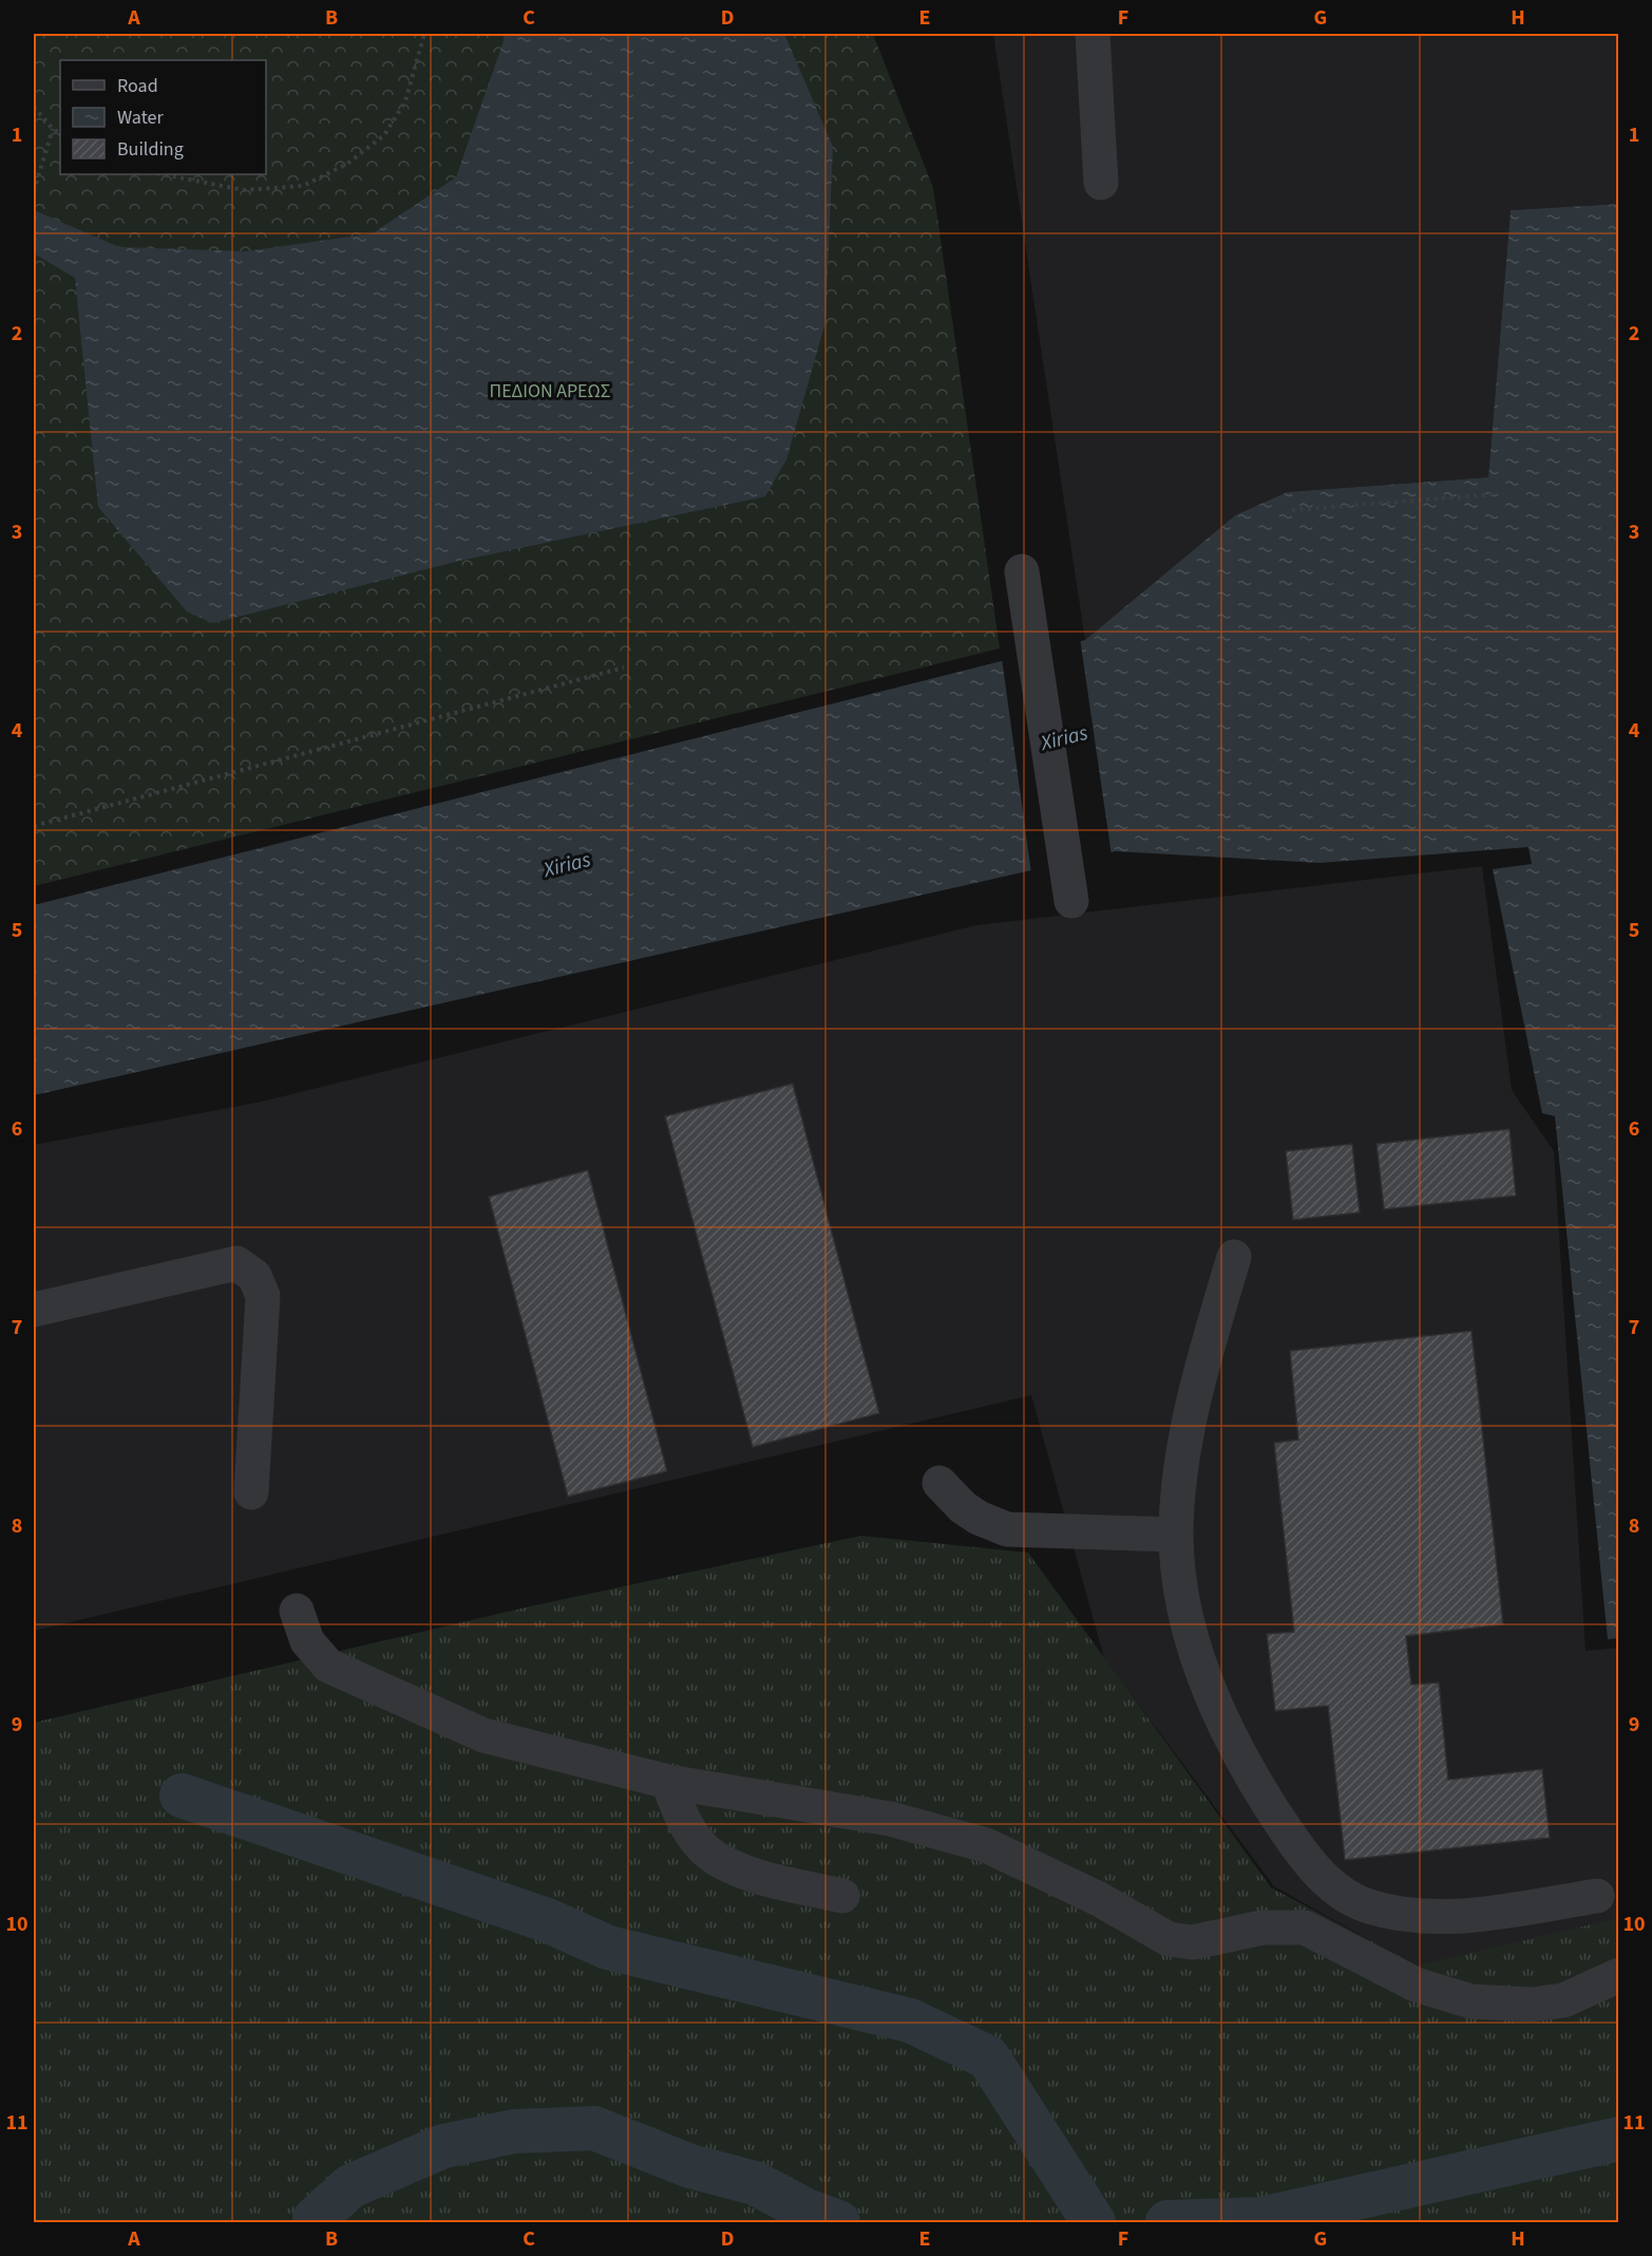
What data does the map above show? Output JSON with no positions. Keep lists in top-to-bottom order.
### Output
{
  "water": ["Xirias"],
  "parks": ["ΠΕΔΙΟΝ ΑΡΕΩΣ"],
  "legend": ["Road", "Water", "Building"],
  "grid": {
    "columns": [
      "A",
      "B",
      "C",
      "D",
      "E",
      "F",
      "G",
      "H"
    ],
    "rows": [
      "1",
      "2",
      "3",
      "4",
      "5",
      "6",
      "7",
      "8",
      "9",
      "10",
      "11"
    ]
  }
}
